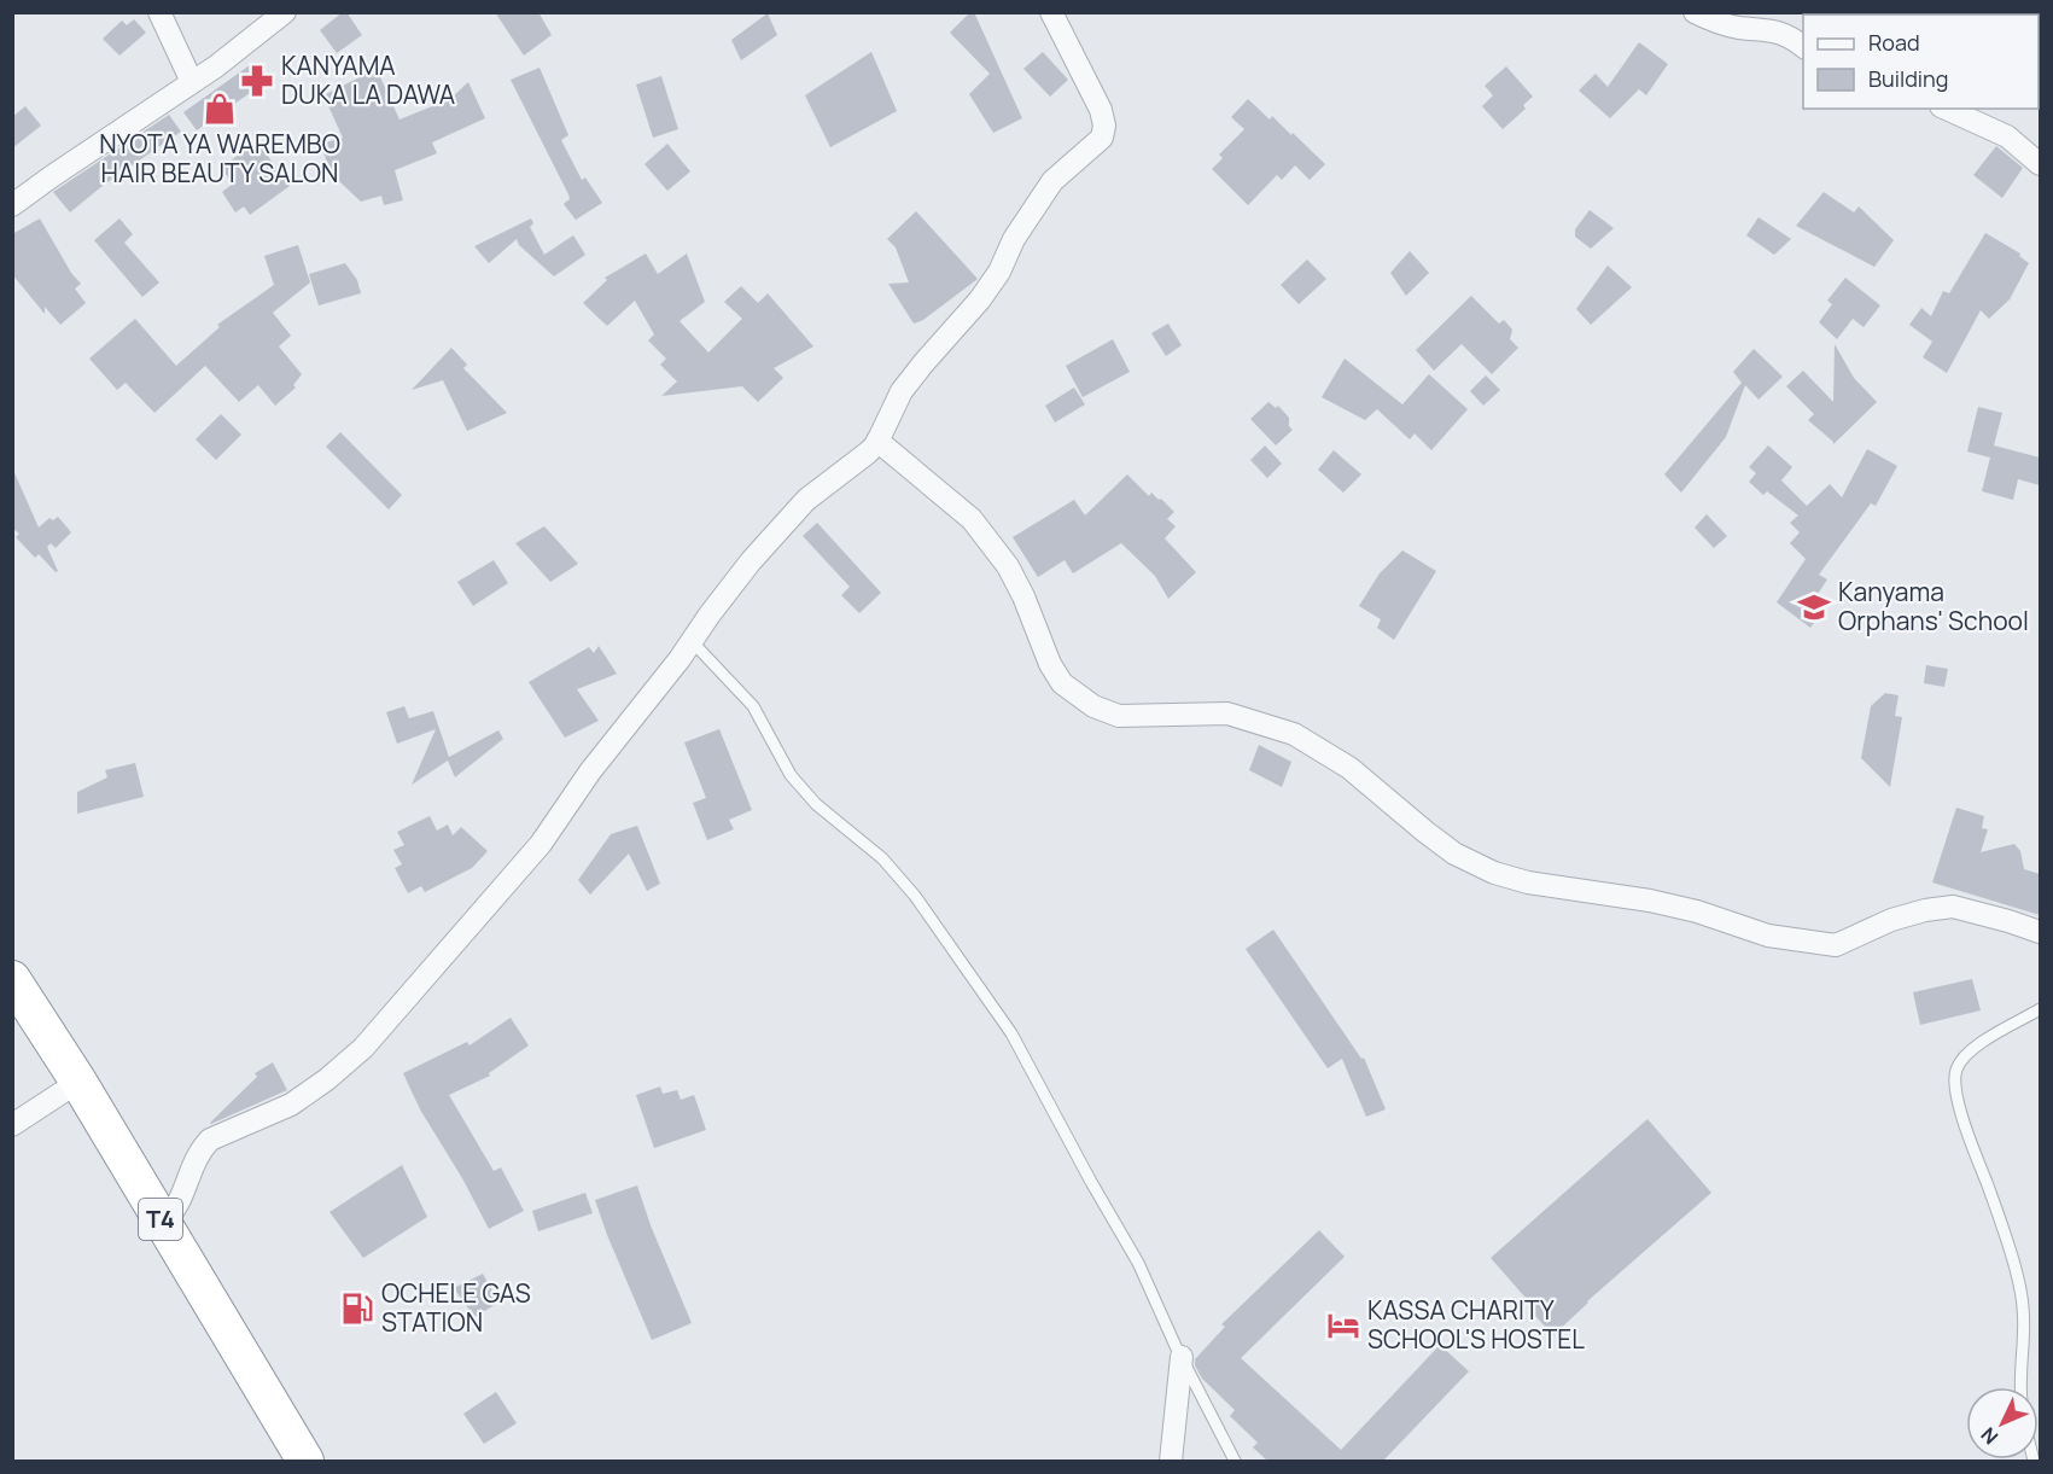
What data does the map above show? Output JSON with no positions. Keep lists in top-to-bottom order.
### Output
{
  "streets": {
    "highway": ["T4"]
  },
  "places": {
    "pharmacy": ["KANYAMA DUKA LA DAWA"],
    "shop": ["NYOTA YA WAREMBO HAIR BEAUTY SALON"],
    "school or university": ["Kanyama Orphans' School"],
    "fuel station": ["OCHELE GAS STATION"],
    "hotel": ["KASSA CHARITY SCHOOL'S HOSTEL"]
  },
  "legend": ["Road", "Building"],
  "north": "bottom left"
}
